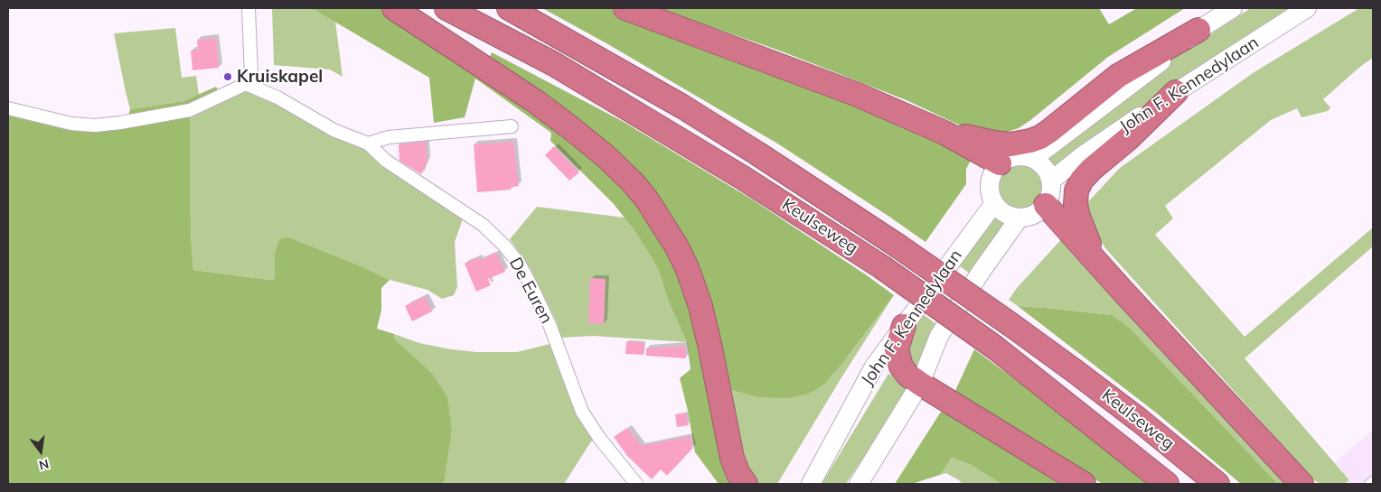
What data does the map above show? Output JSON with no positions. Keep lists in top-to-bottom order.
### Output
{
  "streets": {
    "highway": ["Keulseweg"],
    "street": ["John F. Kennedylaan", "De Euren"]
  },
  "places": ["Kruiskapel"],
  "north": "bottom"
}
